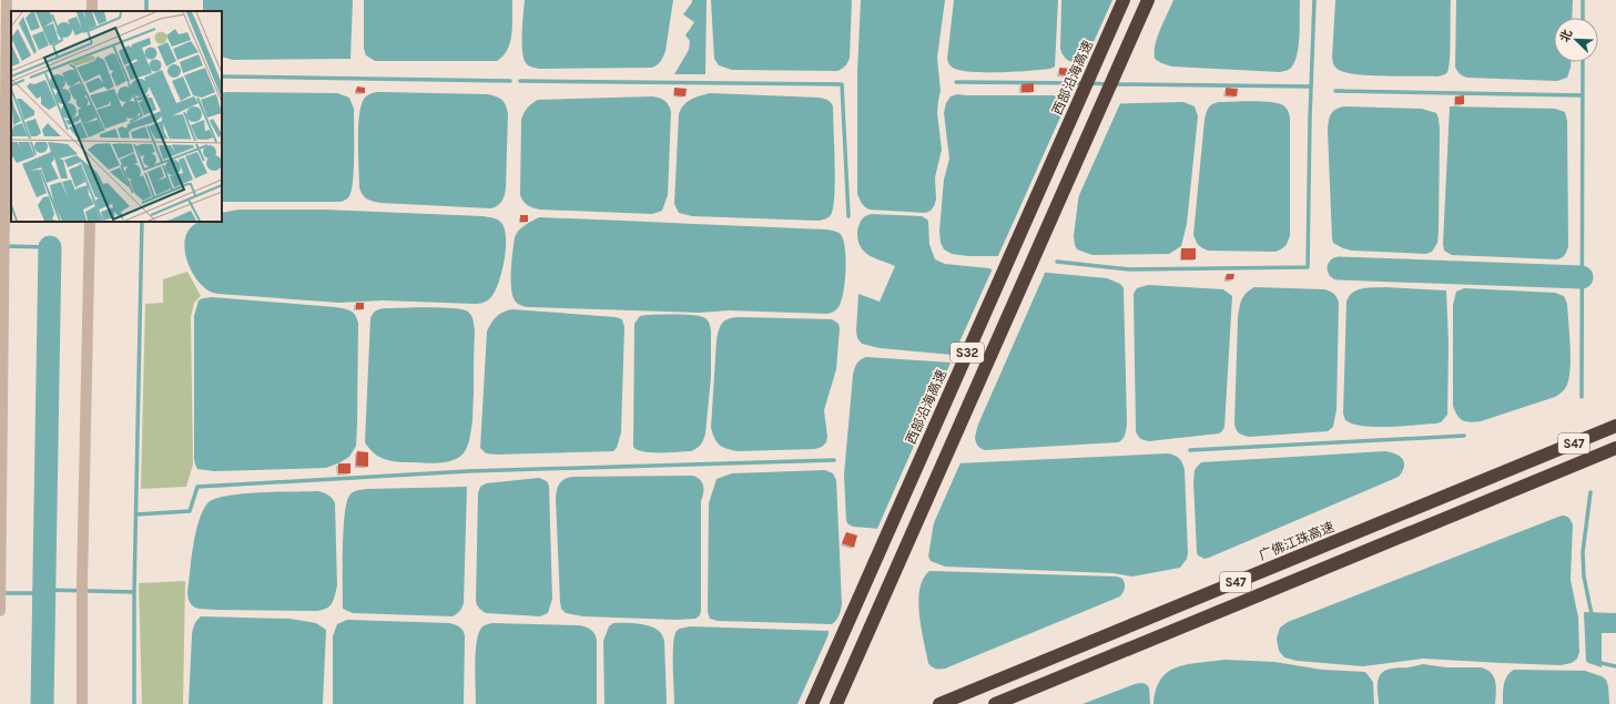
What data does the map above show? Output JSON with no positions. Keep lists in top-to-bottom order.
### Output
{
  "streets": {
    "highway": [
      "西部沿海高速",
      "S32",
      "S47",
      "广佛江珠高速"
    ]
  },
  "north": "top left"
}
